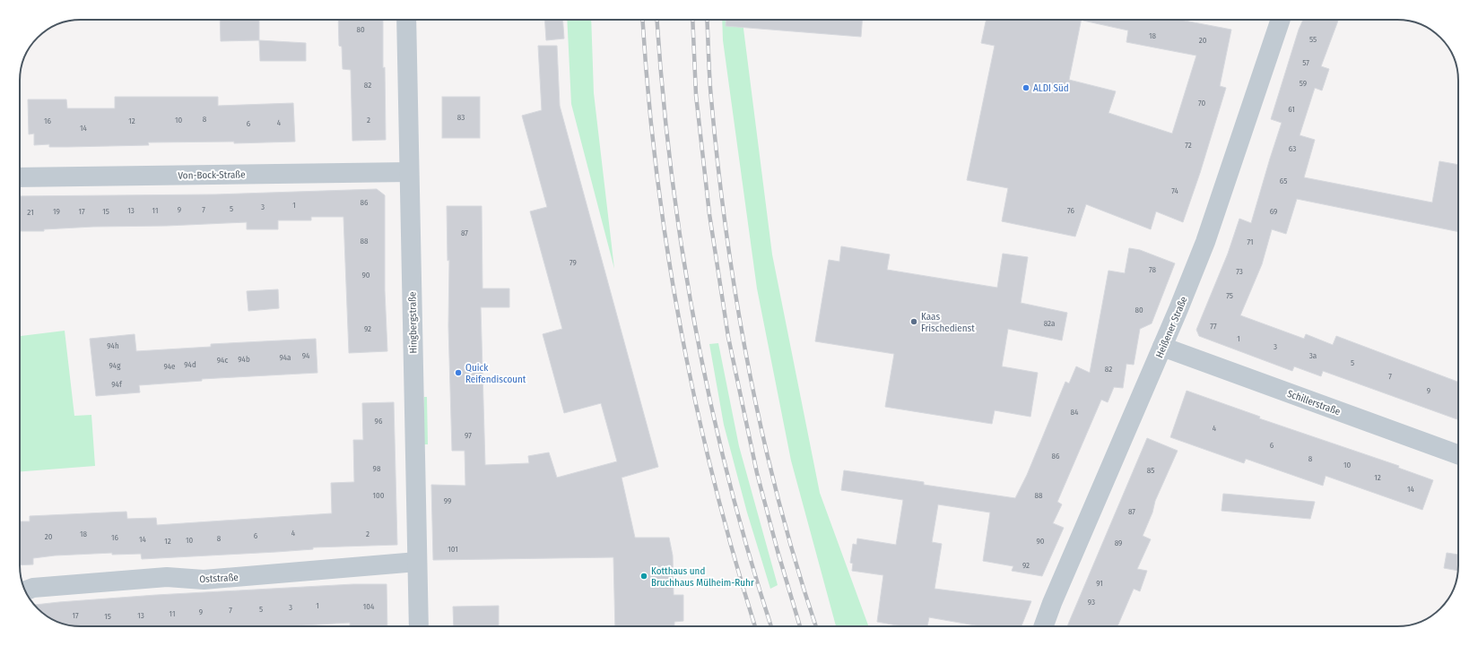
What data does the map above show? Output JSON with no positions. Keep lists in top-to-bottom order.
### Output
{
  "streets": {
    "street": [
      "Von-Bock-Straße",
      "Hingbergstraße",
      "Heißener Straße",
      "Schillerstraße",
      "Oststraße"
    ]
  },
  "crossings": [
    ["Von-Bock-Straße", "Hingbergstraße"],
    ["Hingbergstraße", "Oststraße"],
    ["Heißener Straße", "Schillerstraße"]
  ],
  "places": [
    "ALDI Süd",
    "Kaas Frischedienst",
    "Quick Reifendiscount",
    "Kotthaus und Bruchhaus Mülheim-Ruhr"
  ],
  "house_numbers": [
    "80",
    "18",
    "55",
    "20",
    "57",
    "59",
    "82",
    "70",
    "61",
    "83",
    "8",
    "10",
    "2",
    "16",
    "12",
    "4",
    "6",
    "14",
    "72",
    "63",
    "65",
    "74",
    "86",
    "1",
    "3",
    "5",
    "9",
    "7",
    "13",
    "11",
    "76",
    "19",
    "17",
    "15",
    "69",
    "21",
    "87",
    "88",
    "71",
    "79",
    "78",
    "73",
    "90",
    "75",
    "80",
    "82a",
    "77",
    "92",
    "1",
    "94h",
    "3",
    "94",
    "3a",
    "94a",
    "94b",
    "94c",
    "5",
    "94d",
    "94g",
    "94e",
    "82",
    "7",
    "94f",
    "9",
    "84",
    "96",
    "4",
    "97",
    "6",
    "86",
    "8",
    "10",
    "98",
    "85",
    "12",
    "14",
    "100",
    "88",
    "99",
    "87",
    "4",
    "18",
    "2",
    "6",
    "20",
    "16",
    "8",
    "14",
    "10",
    "12",
    "90",
    "89",
    "101",
    "92",
    "91",
    "93",
    "1",
    "104",
    "3",
    "5",
    "7",
    "9",
    "11",
    "17",
    "13",
    "15"
  ]
}
